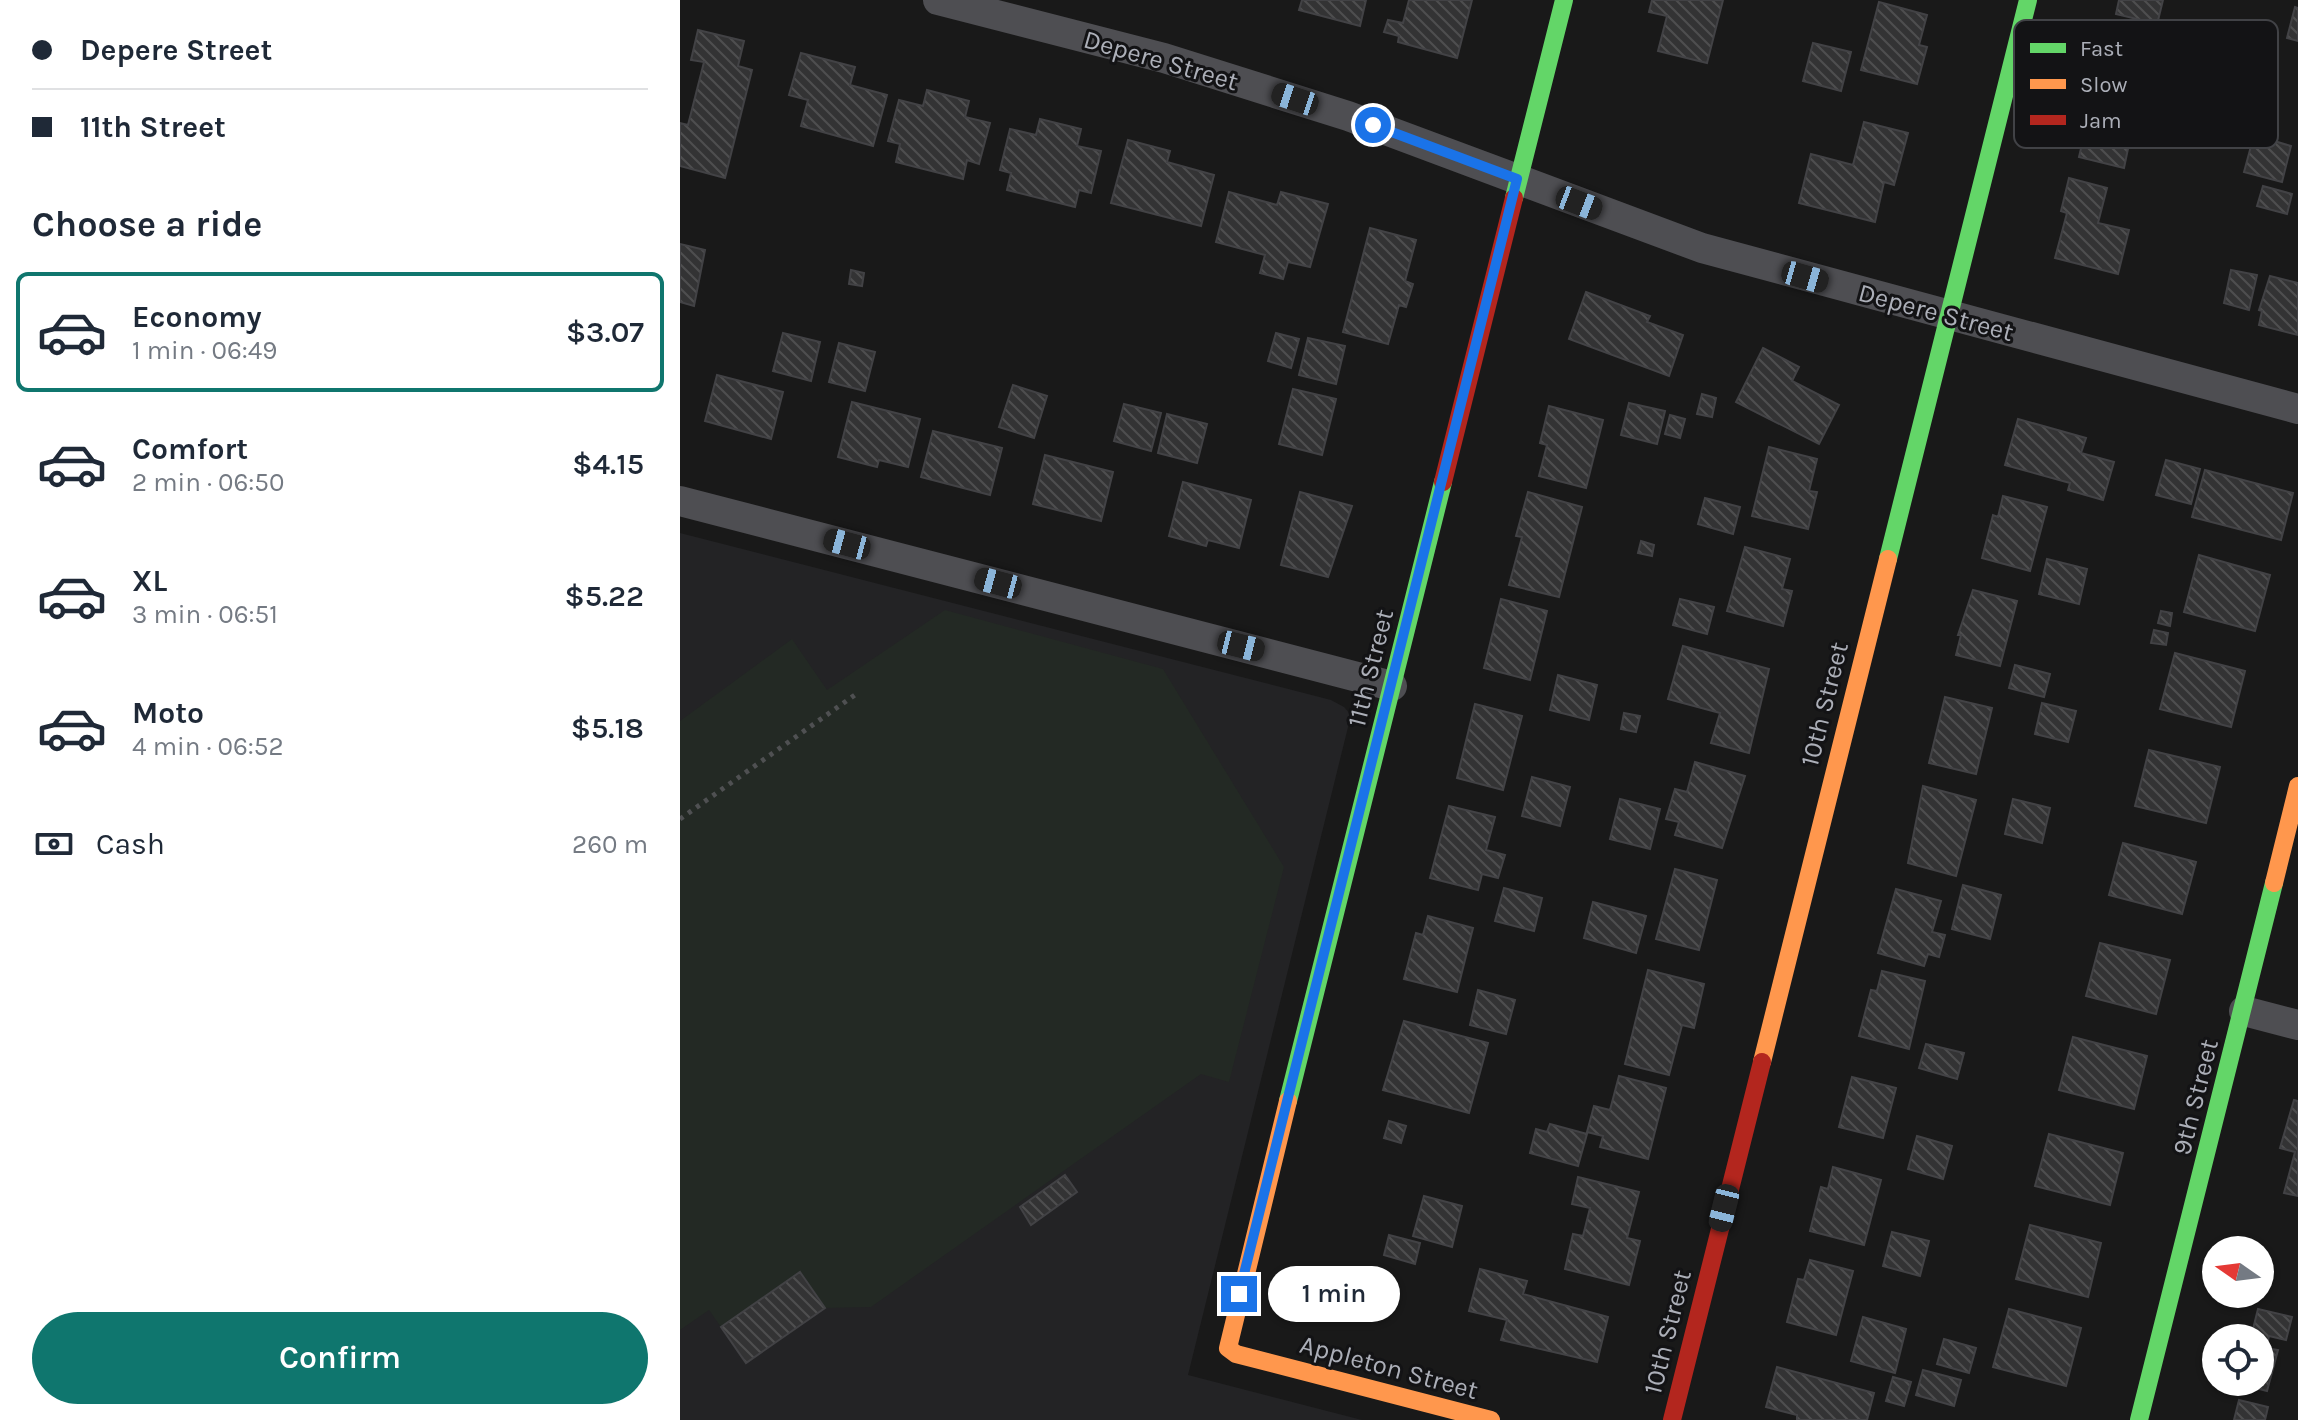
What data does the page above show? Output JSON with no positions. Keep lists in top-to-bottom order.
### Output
{
  "streets": {
    "street": [
      "Depere Street",
      "11th Street",
      "10th Street",
      "9th Street",
      "Appleton Street"
    ]
  },
  "crossings": [
    ["Depere Street", "11th Street"],
    ["Depere Street", "10th Street"],
    ["11th Street", "Appleton Street"]
  ],
  "legend": ["Fast", "Slow", "Jam"],
  "north": "left",
  "page": {
    "banner": ["Depere Street", "11th Street"],
    "heading": "Choose a ride",
    "list": [
      {
        "name": "Economy",
        "note": "1 min · 06:49",
        "value": "$3.07"
      },
      {
        "name": "Comfort",
        "note": "2 min · 06:50",
        "value": "$4.15"
      },
      {
        "name": "XL",
        "note": "3 min · 06:51",
        "value": "$5.22"
      },
      {
        "name": "Moto",
        "note": "4 min · 06:52",
        "value": "$5.18"
      }
    ],
    "pay": ["Cash", "260 m"],
    "bubble": "1 min",
    "buttons": "Confirm"
  }
}
